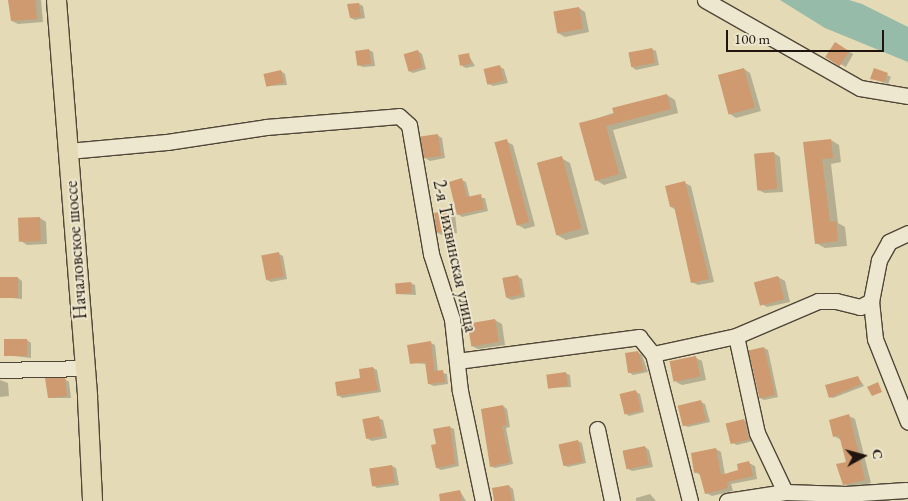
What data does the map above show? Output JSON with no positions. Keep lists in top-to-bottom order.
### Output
{
  "streets": {
    "main road": ["Началовское шоссе"],
    "street": ["2-я Тихвинская улица"]
  },
  "crossings": [
    ["Началовское шоссе", "2-я Тихвинская улица"]
  ],
  "scale_bar": "100 m",
  "north": "right"
}
